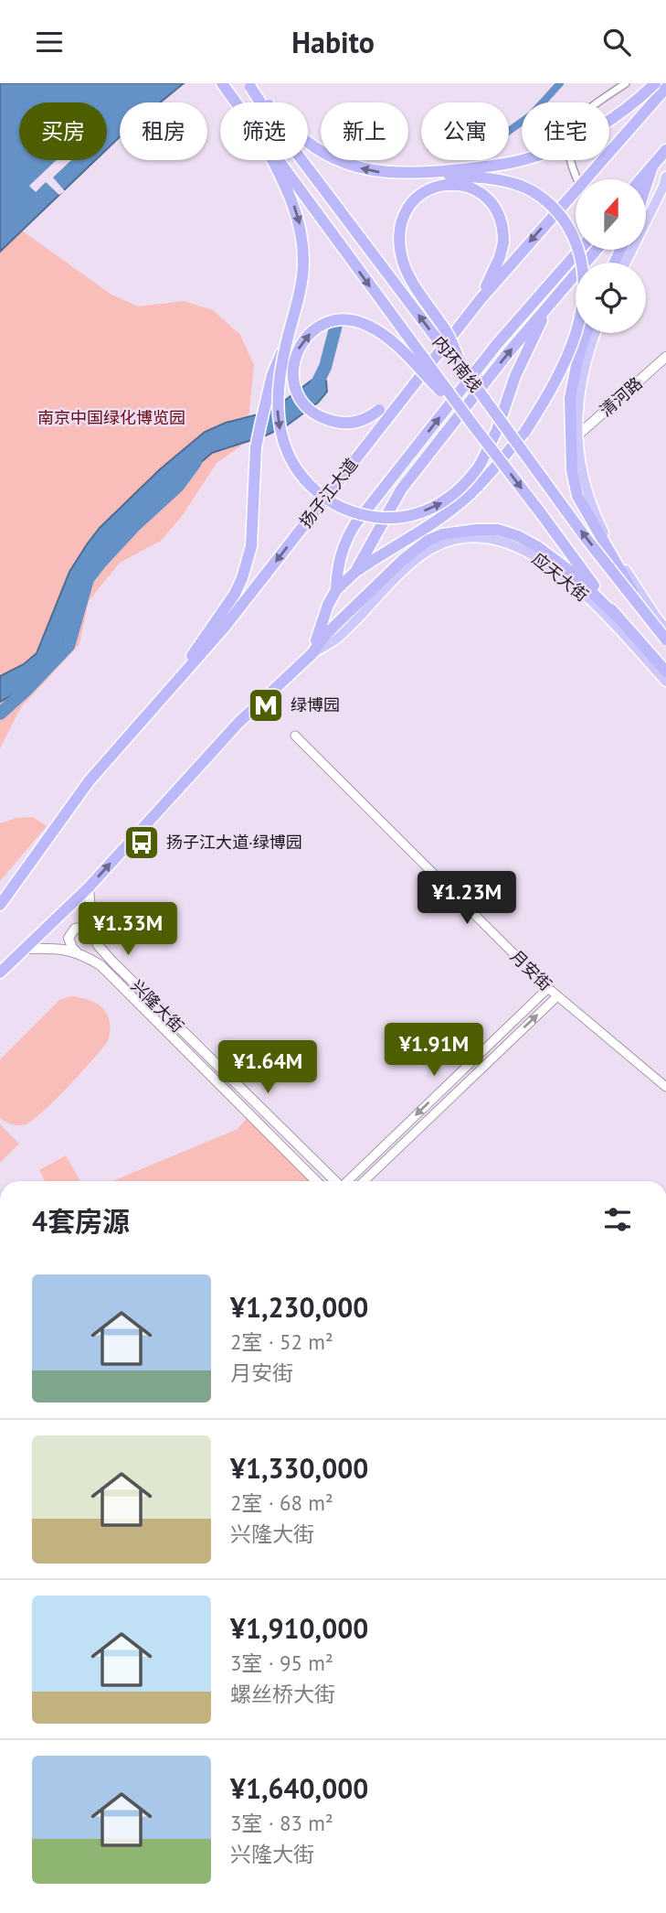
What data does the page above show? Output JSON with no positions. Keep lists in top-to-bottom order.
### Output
{
  "streets": {
    "highway": ["内环南线", "扬子江大道"],
    "main road": ["清河路", "应天大街", "兴隆大街"],
    "street": ["月安街"]
  },
  "parks": ["南京中国绿化博览园"],
  "places": {
    "metro station": ["绿博园"],
    "bus stop": ["扬子江大道·绿博园"]
  },
  "north": "top",
  "page": {
    "header": "Habito",
    "chip": [
      "买房",
      "租房",
      "筛选",
      "新上",
      "公寓",
      "住宅"
    ],
    "price": [
      "¥1.23M",
      "¥1.33M",
      "¥1.91M",
      "¥1.64M"
    ],
    "heading": "4套房源",
    "list": [
      {
        "name": "¥1,230,000",
        "note": "2室 · 52 m² · 月安街"
      },
      {
        "name": "¥1,330,000",
        "note": "2室 · 68 m² · 兴隆大街"
      },
      {
        "name": "¥1,910,000",
        "note": "3室 · 95 m² · 螺丝桥大街"
      },
      {
        "name": "¥1,640,000",
        "note": "3室 · 83 m² · 兴隆大街"
      }
    ]
  }
}
